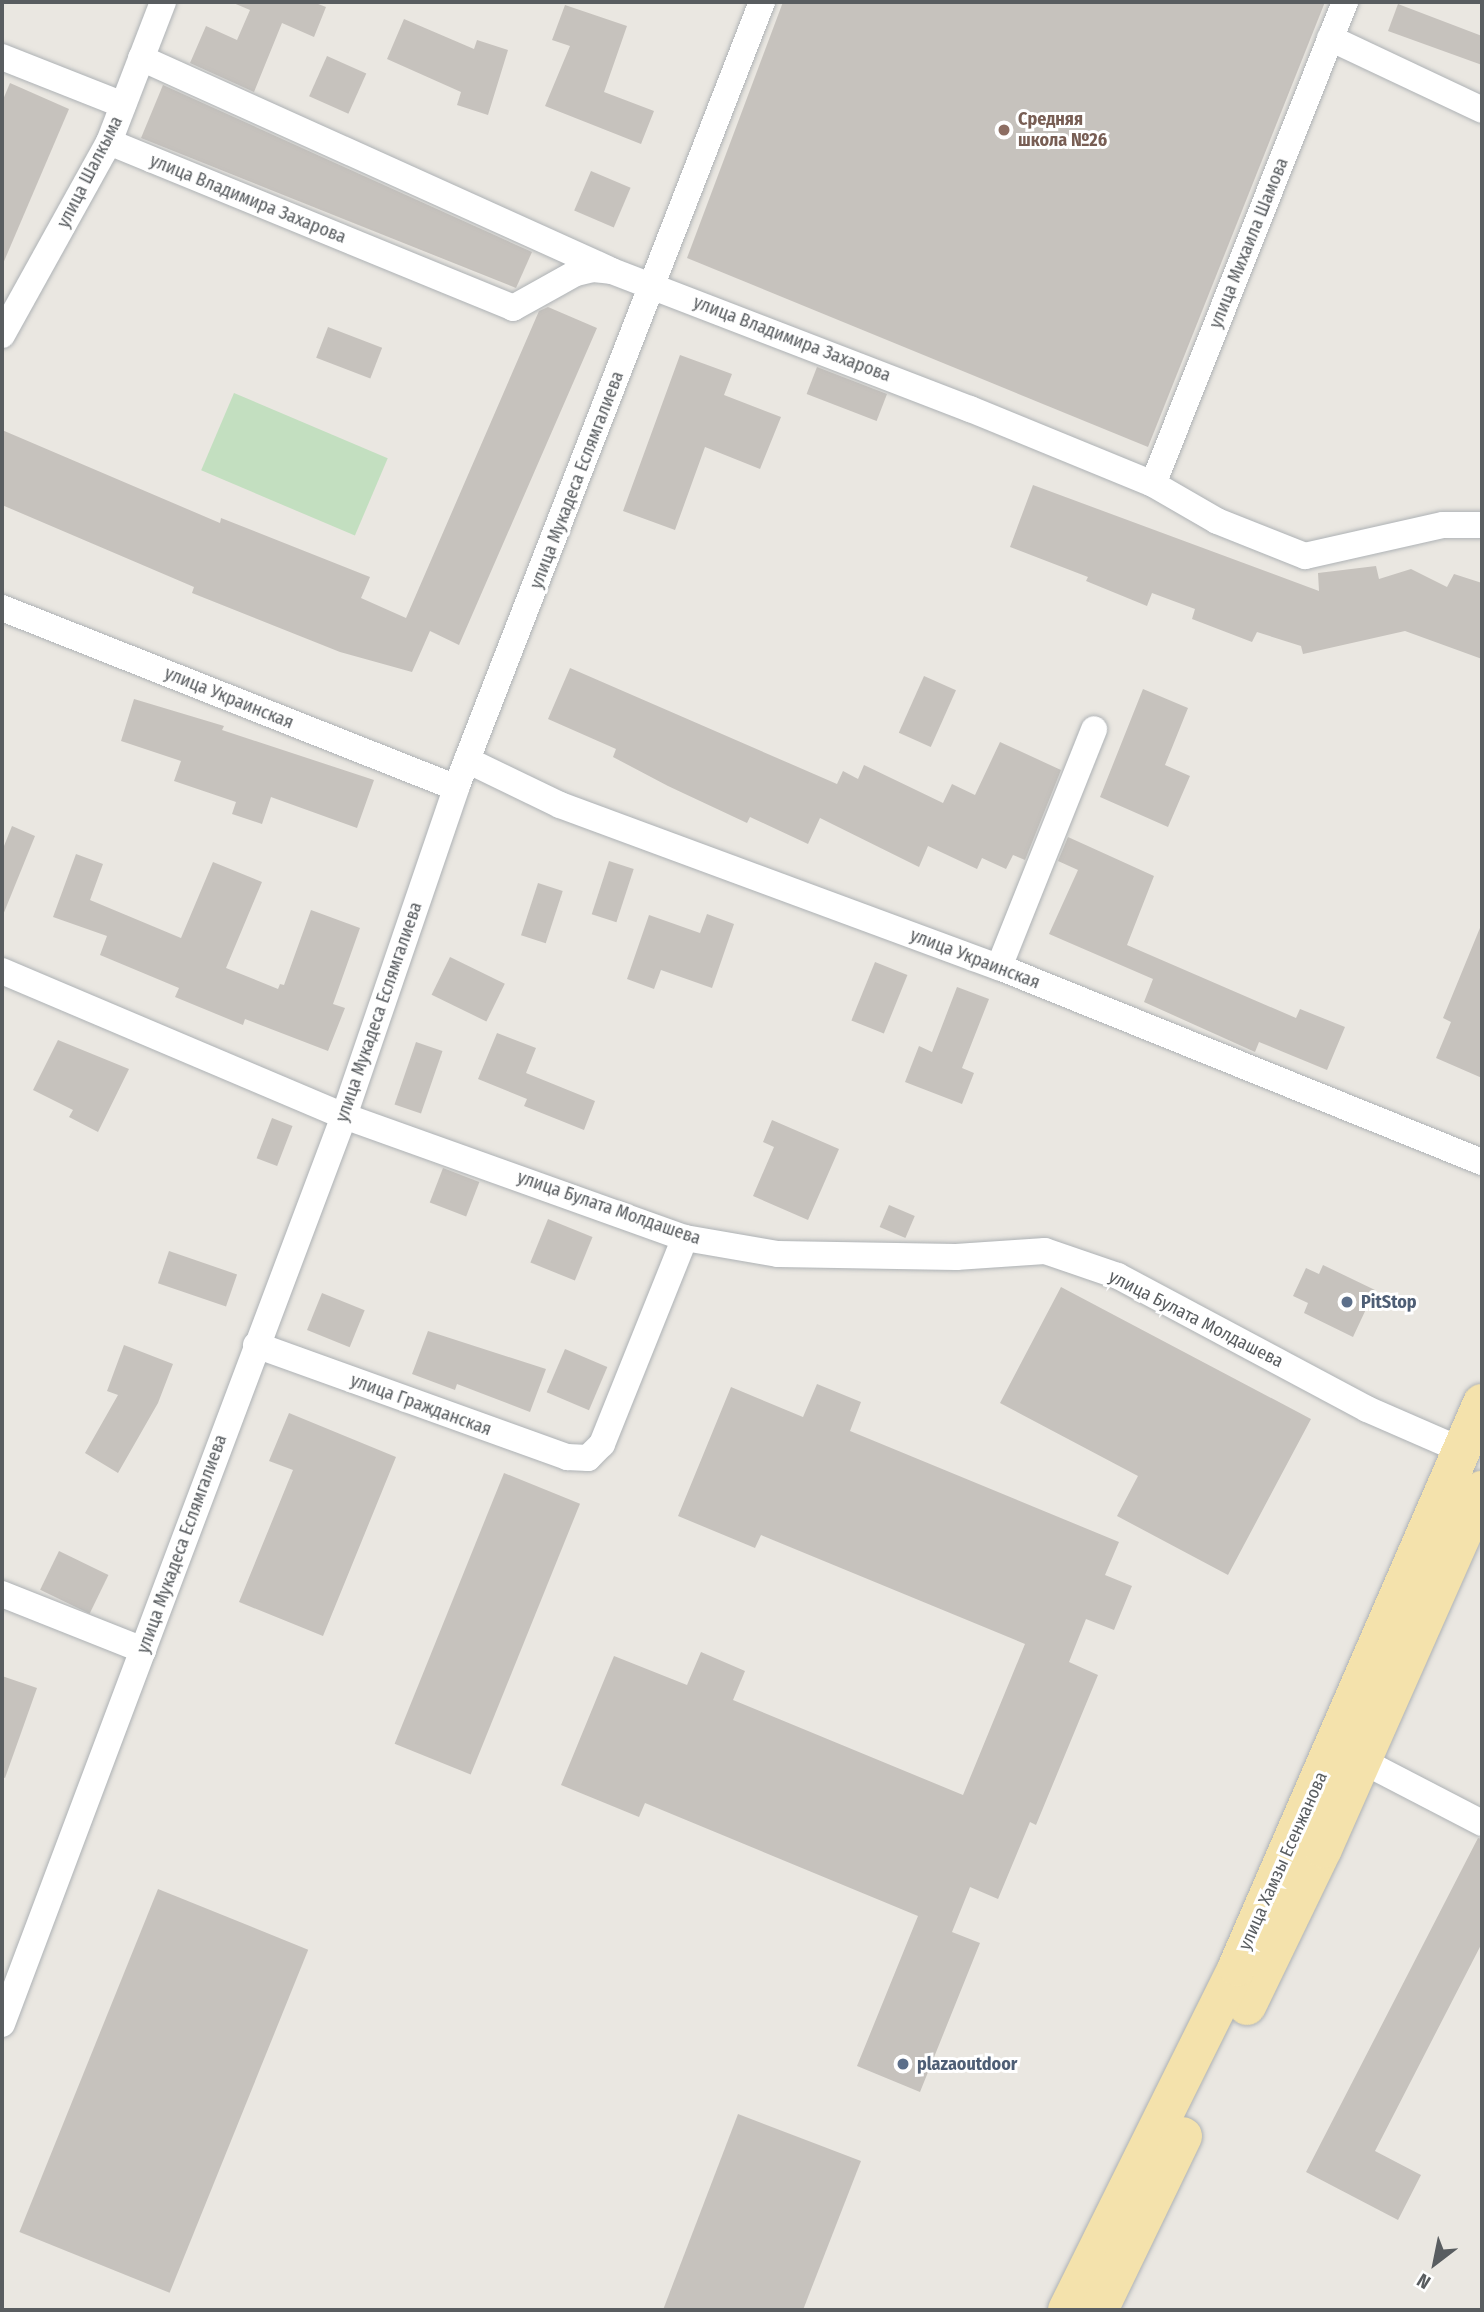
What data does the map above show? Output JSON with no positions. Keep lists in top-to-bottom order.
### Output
{
  "streets": {
    "main road": ["улица Хамзы Есенжанова"],
    "street": [
      "улица Шалкыма",
      "улица Владимира Захарова",
      "улица Михаила Шамова",
      "улица Мукадеса Еслямгалиева",
      "улица Украинская",
      "улица Булата Молдашева",
      "улица Гражданская"
    ]
  },
  "crossings": [
    ["улица Шалкыма", "улица Владимира Захарова"],
    ["улица Владимира Захарова", "улица Михаила Шамова"],
    ["улица Владимира Захарова", "улица Мукадеса Еслямгалиева"],
    ["улица Мукадеса Еслямгалиева", "улица Украинская"],
    ["улица Мукадеса Еслямгалиева", "улица Булата Молдашева"],
    ["улица Мукадеса Еслямгалиева", "улица Гражданская"],
    ["улица Булата Молдашева", "улица Гражданская"],
    ["улица Булата Молдашева", "улица Хамзы Есенжанова"]
  ],
  "places": ["Средняя школа №26", "PitStop", "plazaoutdoor"],
  "north": "bottom left"
}
